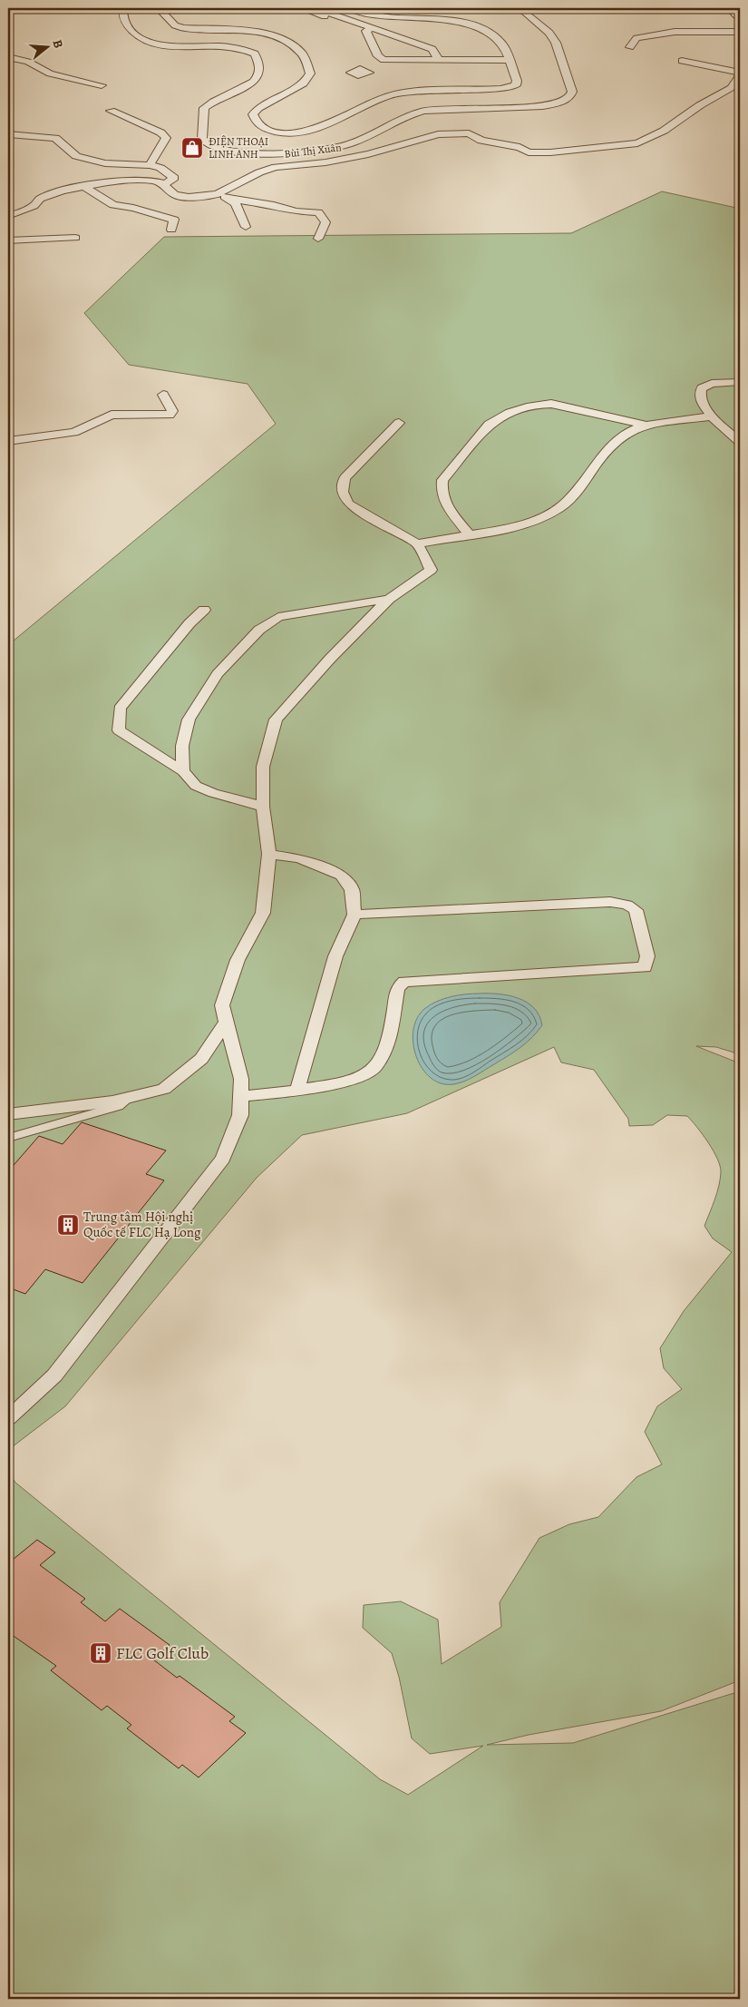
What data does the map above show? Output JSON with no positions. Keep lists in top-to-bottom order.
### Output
{
  "streets": {
    "street": ["Bùi Thị Xuân"]
  },
  "places": {
    "shop": ["ĐIỆN THOẠI LINH ANH"],
    "building": ["Trung tâm Hội nghị Quốc tế FLC Hạ Long", "FLC Golf Club"]
  },
  "north": "right"
}
